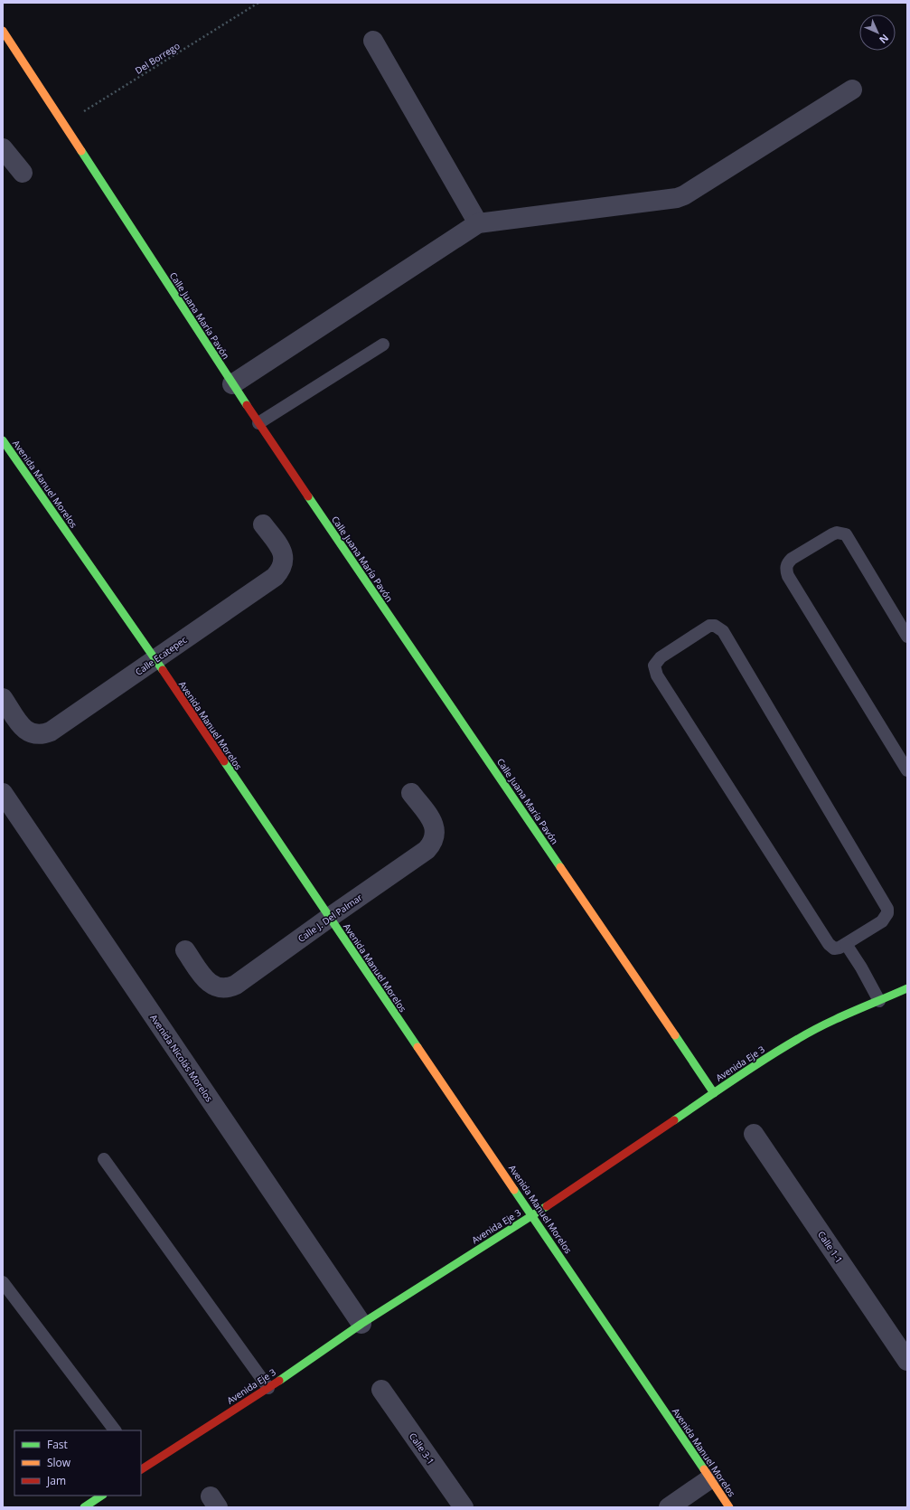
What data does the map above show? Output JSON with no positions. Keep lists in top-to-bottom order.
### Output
{
  "streets": {
    "street": [
      "Calle Juana María Pavón",
      "Avenida Manuel Morelos",
      "Calle Ecatepec",
      "Calle J. Del Palmar",
      "Avenida Nicolás Morelos",
      "Avenida Eje 3",
      "Calle 1-1",
      "Calle 3-1"
    ],
    "path": ["Del Borrego"]
  },
  "crossings": [
    ["Del Borrego", "Calle Juana María Pavón"],
    ["Calle Juana María Pavón", "Avenida Eje 3"],
    ["Avenida Manuel Morelos", "Calle Ecatepec"],
    ["Avenida Manuel Morelos", "Calle J. Del Palmar"],
    ["Avenida Manuel Morelos", "Avenida Eje 3"],
    ["Avenida Nicolás Morelos", "Avenida Eje 3"]
  ],
  "legend": ["Fast", "Slow", "Jam"],
  "north": "bottom right"
}
